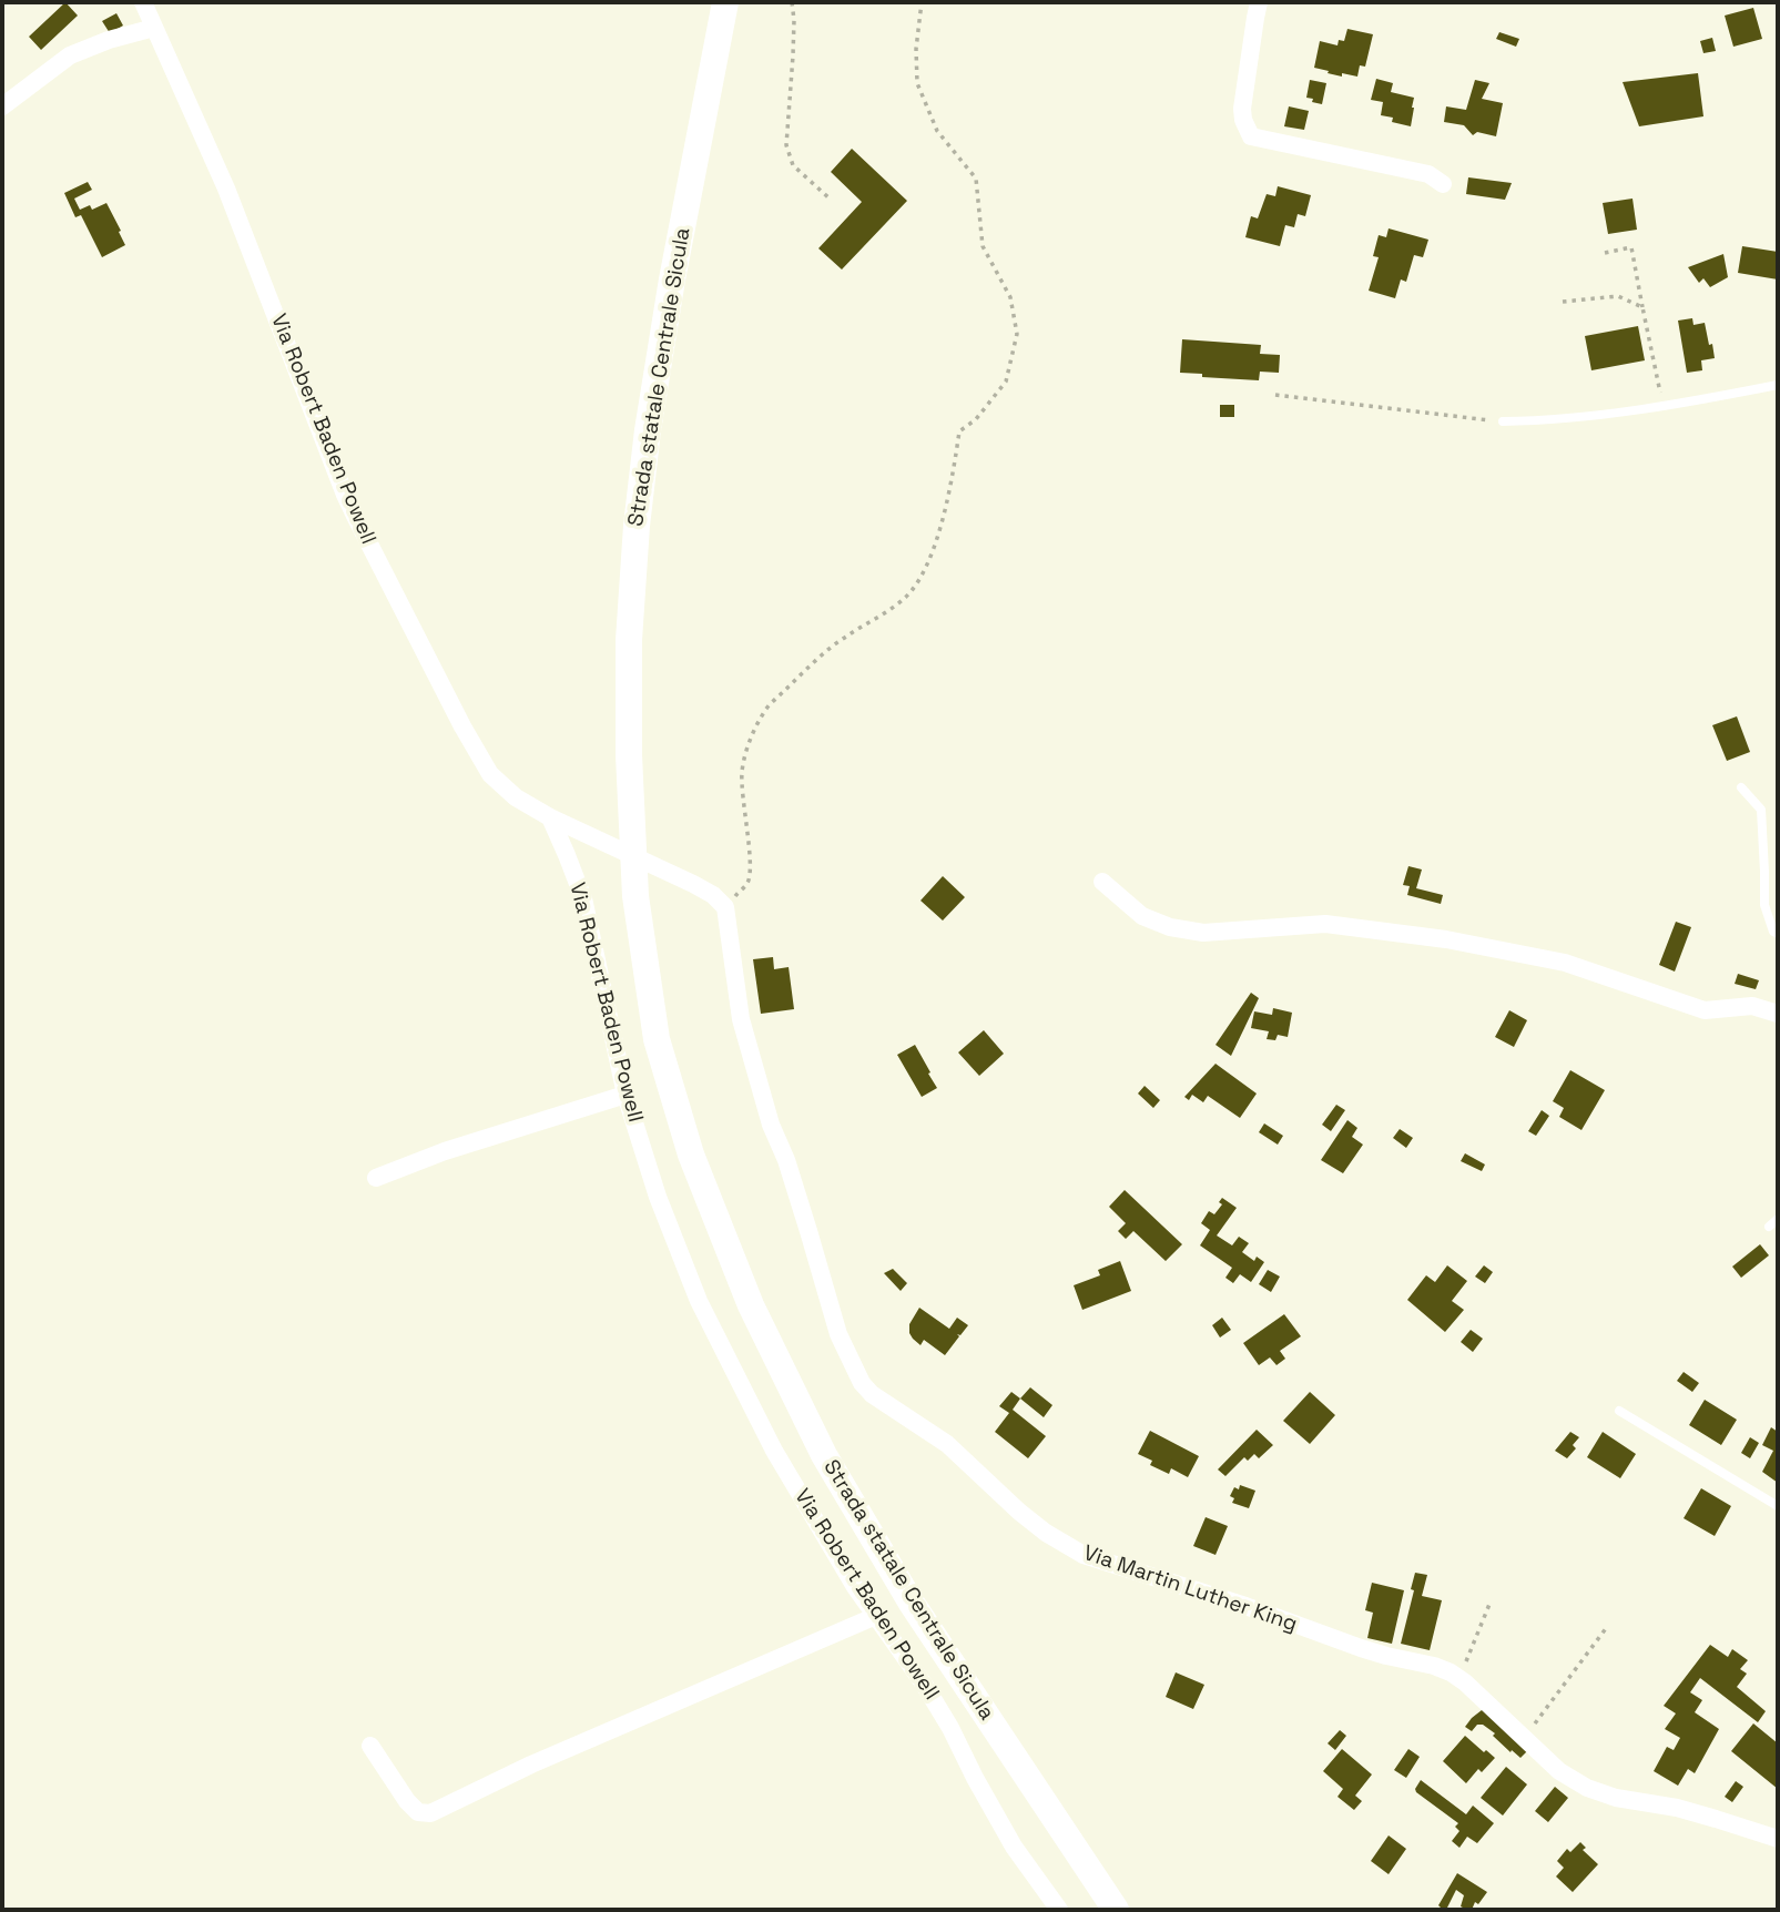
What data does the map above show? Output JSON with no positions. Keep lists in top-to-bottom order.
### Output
{
  "streets": {
    "main road": ["Strada statale Centrale Sicula"],
    "street": ["Via Robert Baden Powell", "Via Martin Luther King"]
  }
}
